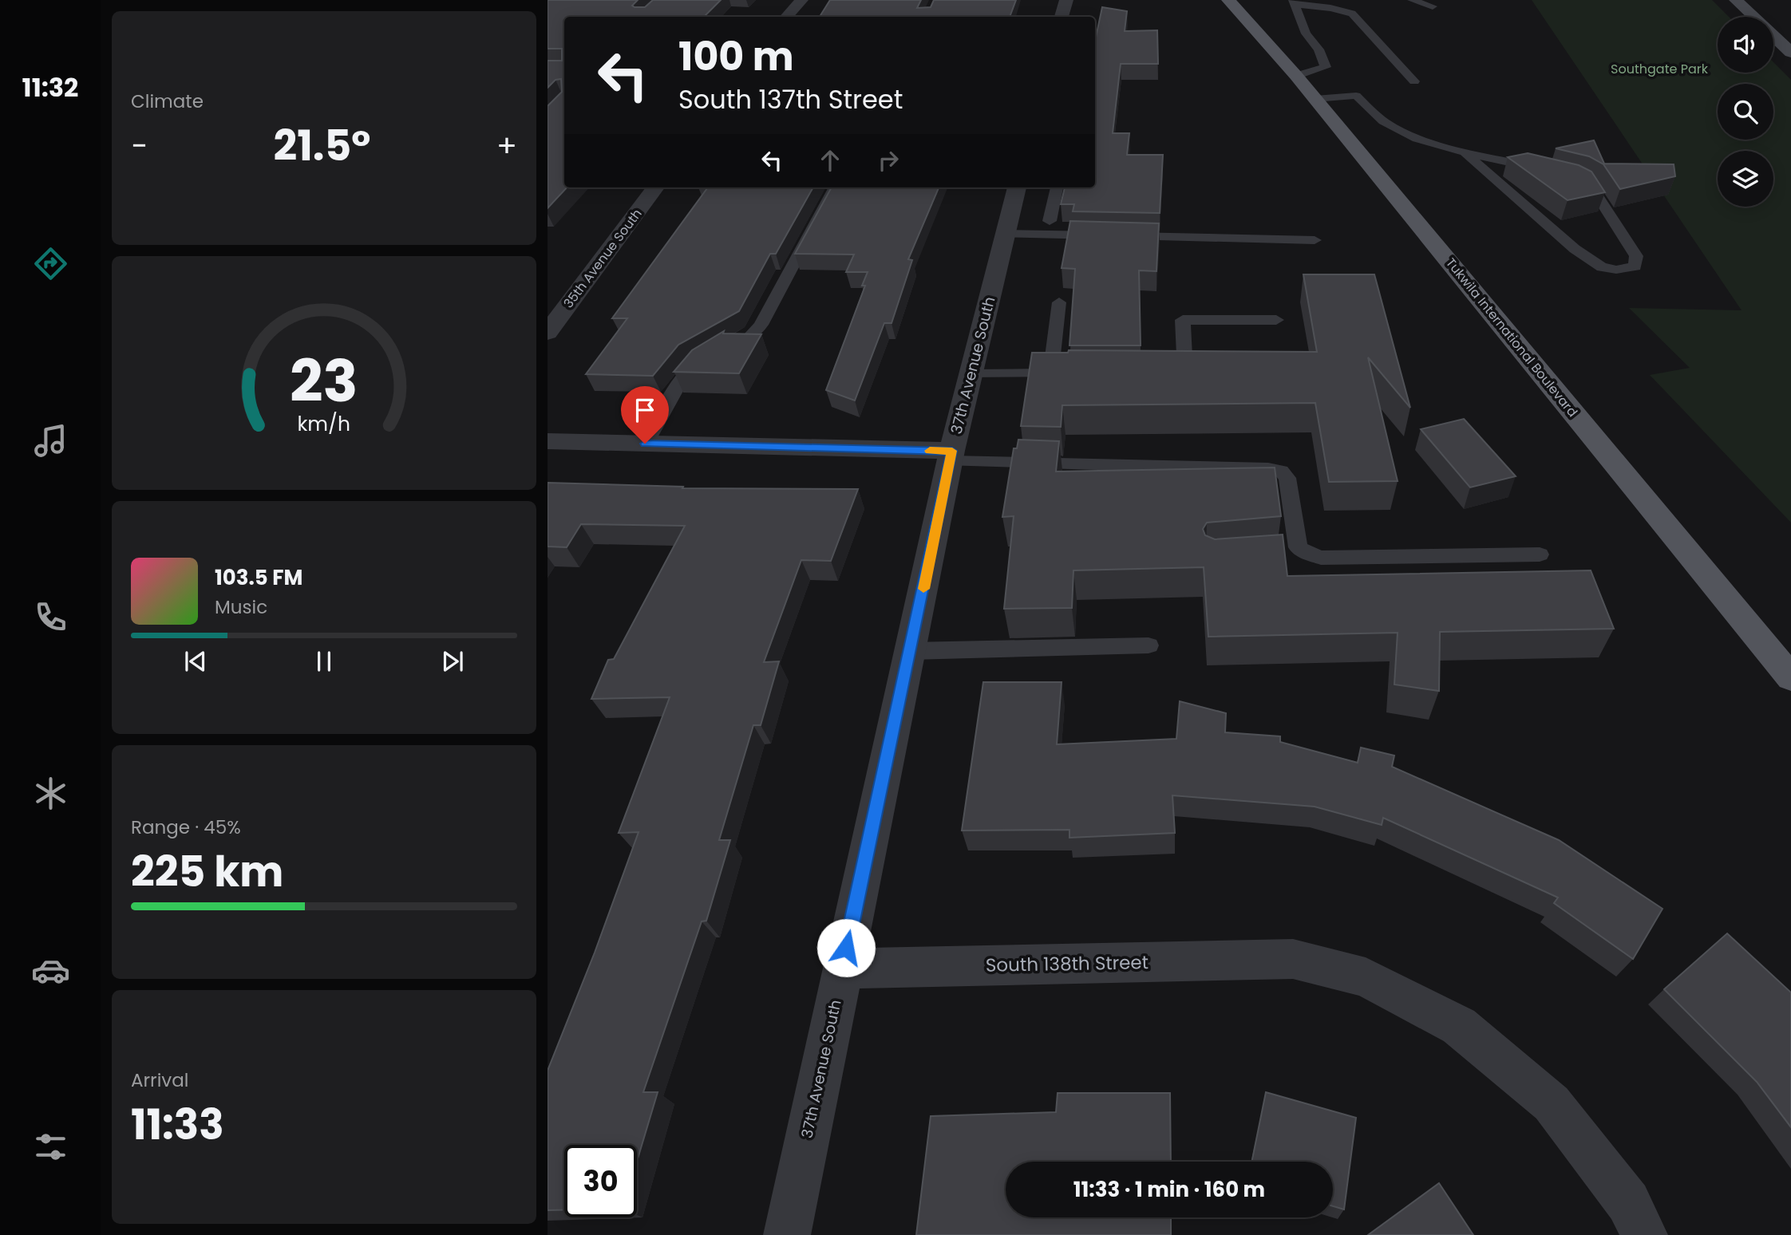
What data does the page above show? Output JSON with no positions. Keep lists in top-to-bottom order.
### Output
{
  "streets": {
    "main road": ["Tukwila International Boulevard"],
    "street": ["35th Avenue South", "37th Avenue South", "South 138th Street"]
  },
  "crossings": [
    ["37th Avenue South", "South 138th Street"]
  ],
  "parks": ["Southgate Park"],
  "page": {
    "tabs": "11:32",
    "tile": [
      "Climate",
      ["Range · 45%", "225 km"],
      ["Arrival", "11:33"]
    ],
    "turn": ["100 m", "South 137th Street"],
    "heat": ["−", "21.5°", "+"],
    "song": ["103.5 FM", "Music"],
    "limit": "30",
    "trip": "11:33 · 1 min · 160 m",
    "gauge": ["23", "km/h"]
  }
}
